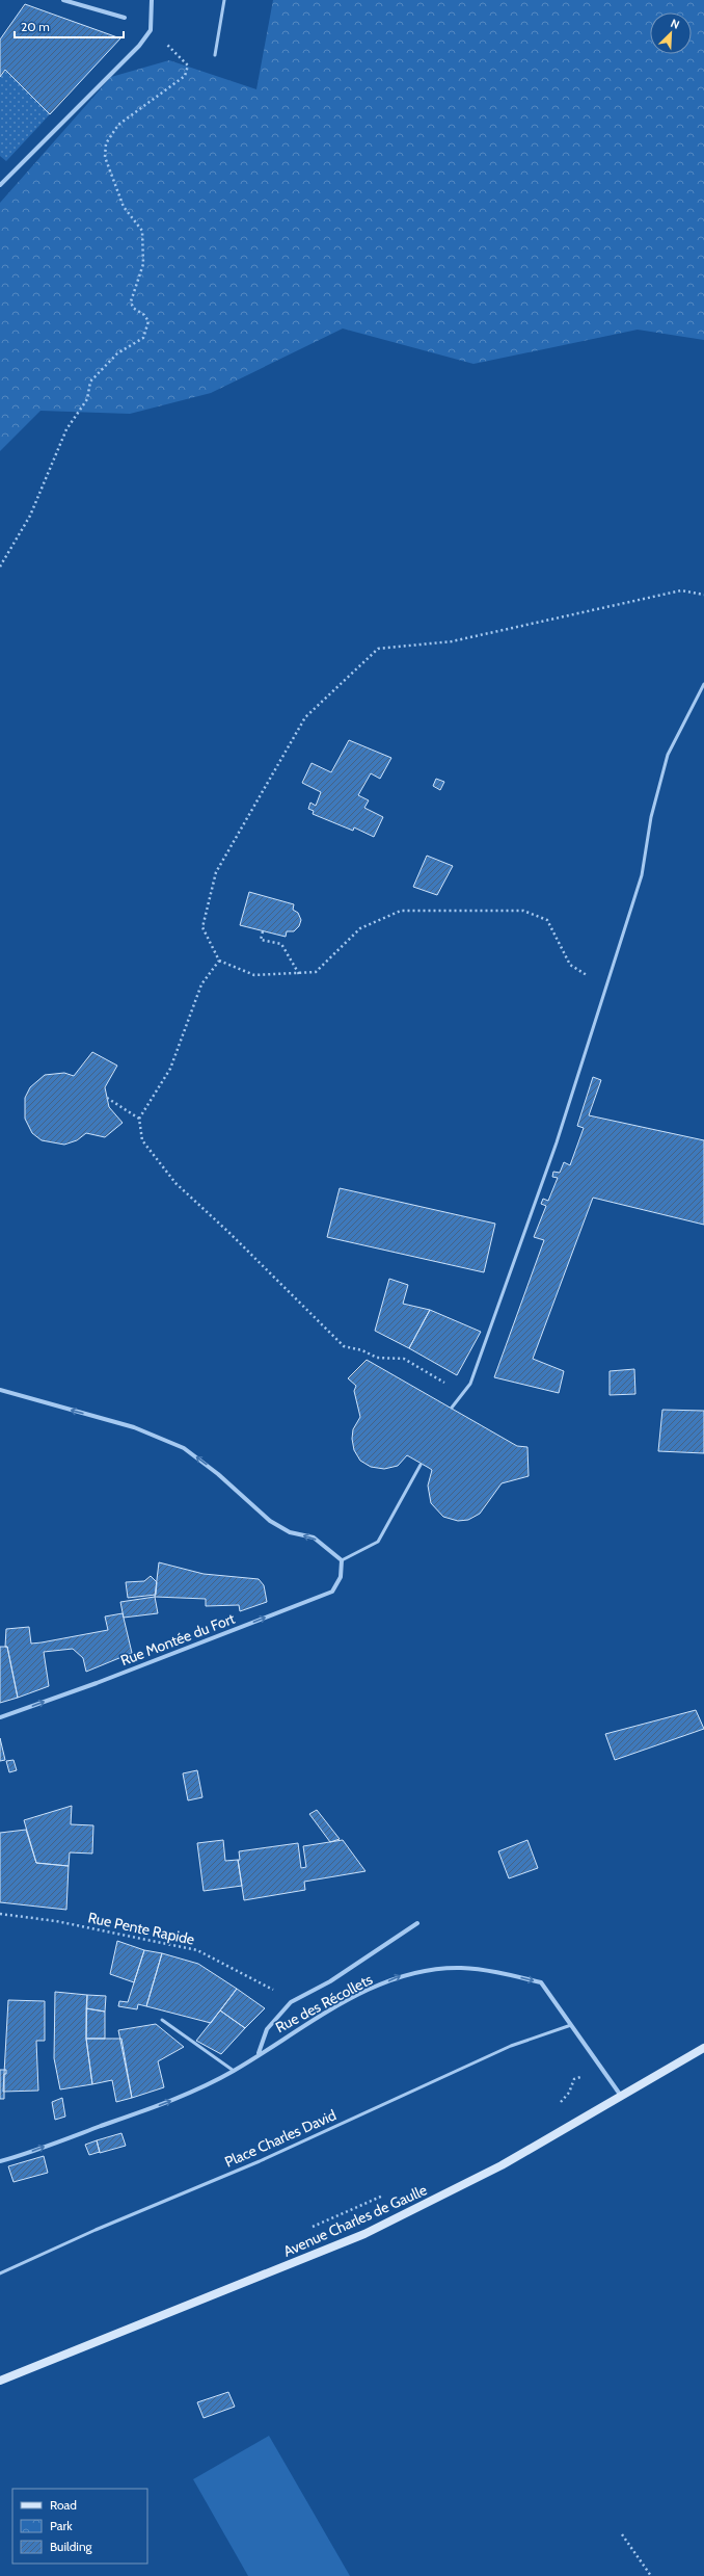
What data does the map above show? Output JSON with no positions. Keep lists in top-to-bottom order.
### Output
{
  "streets": {
    "main road": ["Avenue Charles de Gaulle"],
    "street": ["Rue Montée du Fort", "Rue des Récollets"],
    "lane": ["Place Charles David"],
    "path": ["Rue Pente Rapide"]
  },
  "crossings": [
    ["Rue des Récollets", "Place Charles David"],
    ["Rue des Récollets", "Avenue Charles de Gaulle"]
  ],
  "one_way": ["Rue Montée du Fort", "Rue des Récollets"],
  "legend": ["Road", "Park", "Building"],
  "scale_bar": "20 m",
  "north": "top right"
}
